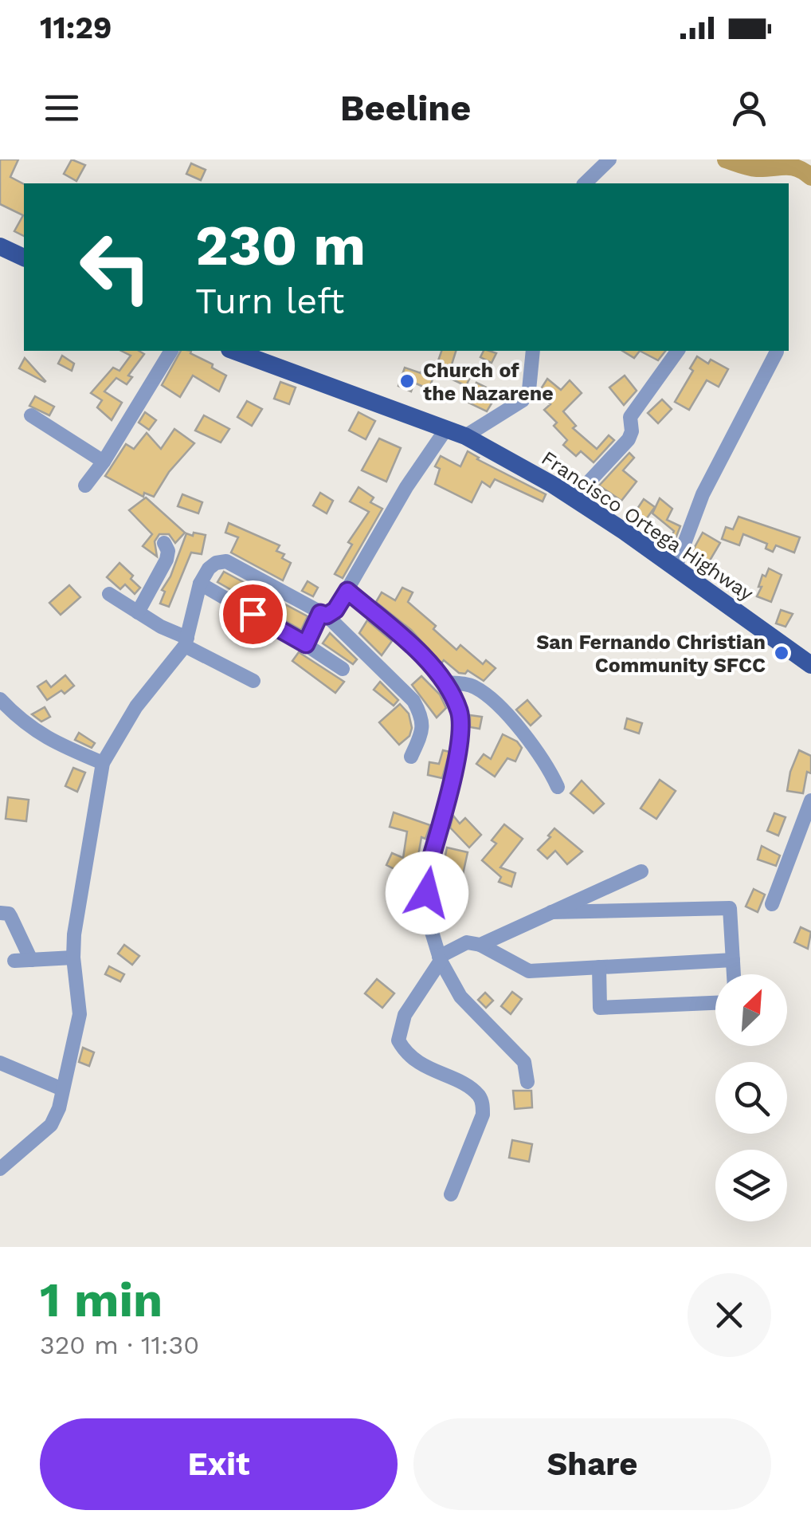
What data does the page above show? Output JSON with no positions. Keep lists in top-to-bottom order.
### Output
{
  "streets": {
    "main road": ["Francisco Ortega Highway"]
  },
  "places": ["Church of the Nazarene", "San Fernando Christian Community SFCC"],
  "north": "top right",
  "page": {
    "status": "11:29",
    "header": "Beeline",
    "turn": ["230 m", "Turn left"],
    "heading": ["1 min", "320 m · 11:30"],
    "buttons": ["Exit", "Share"]
  }
}
